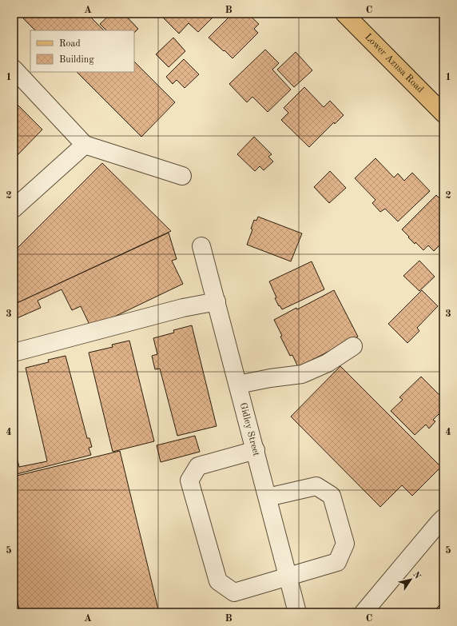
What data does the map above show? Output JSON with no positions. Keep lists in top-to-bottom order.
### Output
{
  "streets": {
    "main road": ["Lower Azusa Road"],
    "street": ["Gidley Street"]
  },
  "legend": ["Road", "Building"],
  "north": "top right",
  "grid": {
    "columns": ["A", "B", "C"],
    "rows": [
      "1",
      "2",
      "3",
      "4",
      "5"
    ]
  }
}
